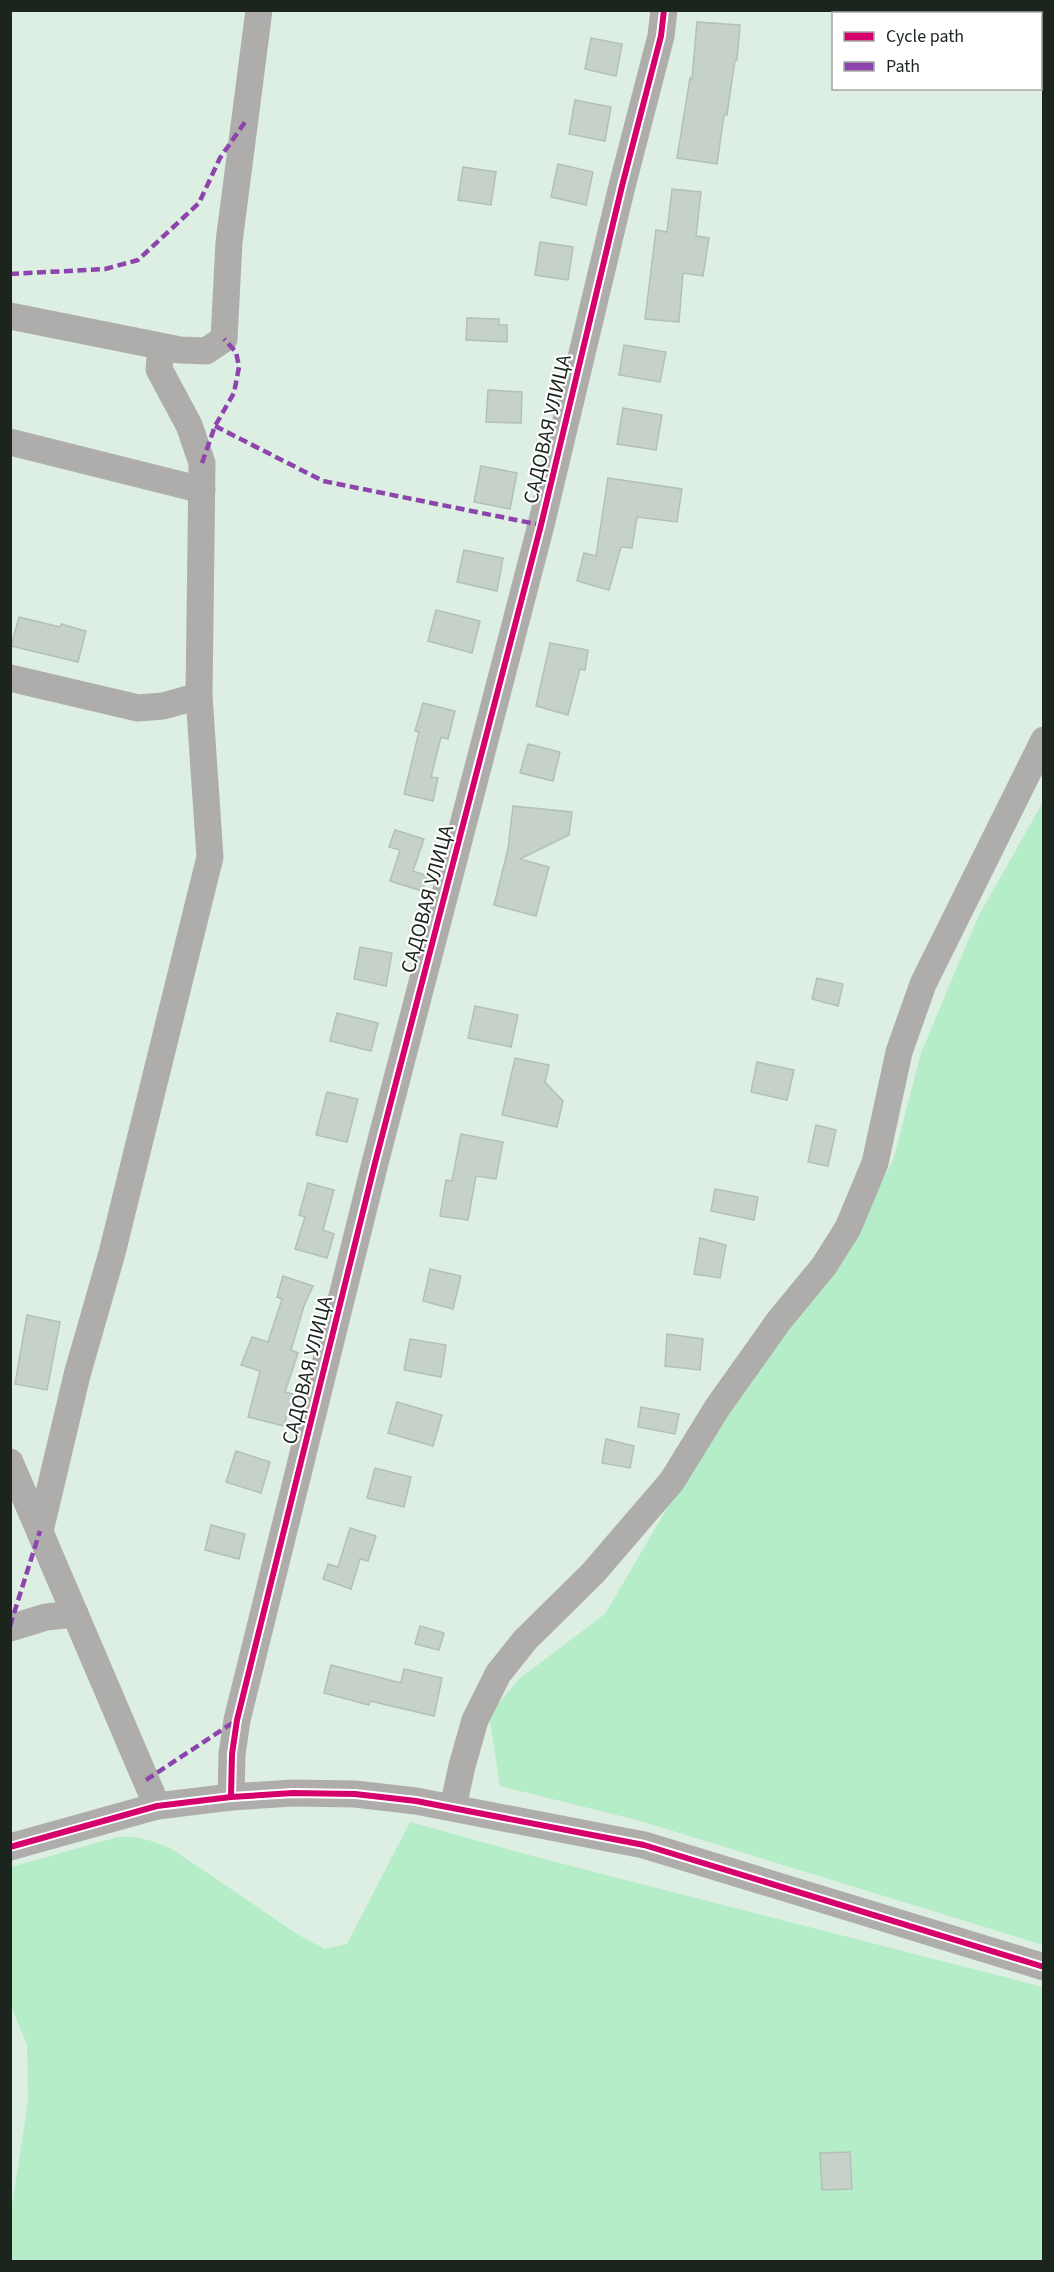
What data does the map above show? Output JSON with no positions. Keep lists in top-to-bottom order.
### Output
{
  "streets": {
    "street": ["САДОВАЯ УЛИЦА"]
  },
  "legend": ["Cycle path", "Path"]
}
